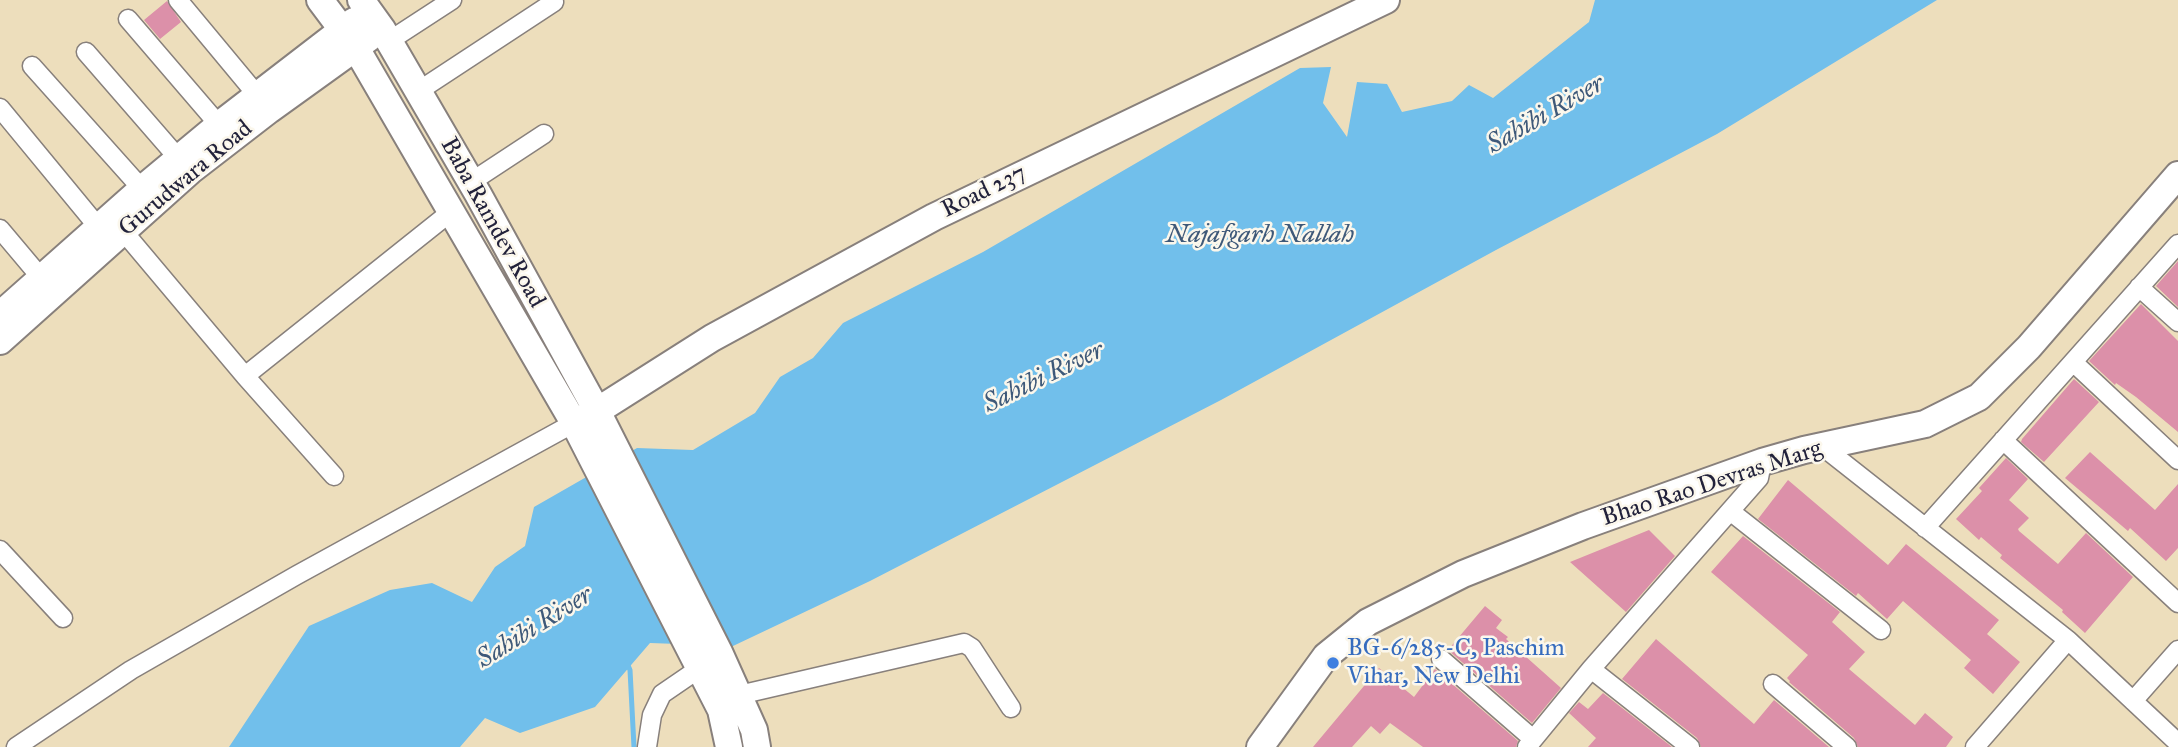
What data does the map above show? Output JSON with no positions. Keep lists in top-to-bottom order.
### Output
{
  "streets": {
    "street": [
      "Gurudwara Road",
      "Road 237",
      "Baba Ramdev Road",
      "Bhao Rao Devras Marg"
    ]
  },
  "crossings": [
    ["Gurudwara Road", "Baba Ramdev Road"],
    ["Road 237", "Baba Ramdev Road"]
  ],
  "water": ["Sahibi River", "Najafgarh Nallah"],
  "places": ["BG-6/285-C, Paschim Vihar, New Delhi"]
}
